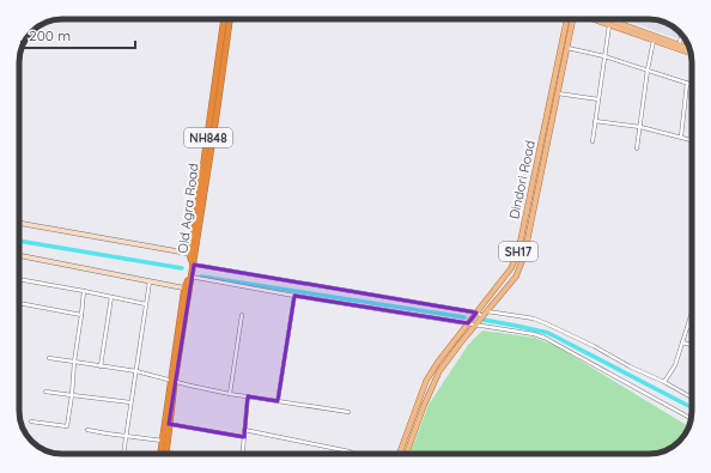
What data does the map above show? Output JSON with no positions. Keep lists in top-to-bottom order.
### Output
{
  "streets": {
    "highway": ["NH848", "Old Agra Road"],
    "main road": ["Dindori Road", "SH17"]
  },
  "crossings": [
    ["NH848", "Old Agra Road"]
  ],
  "scale_bar": "200 m"
}
